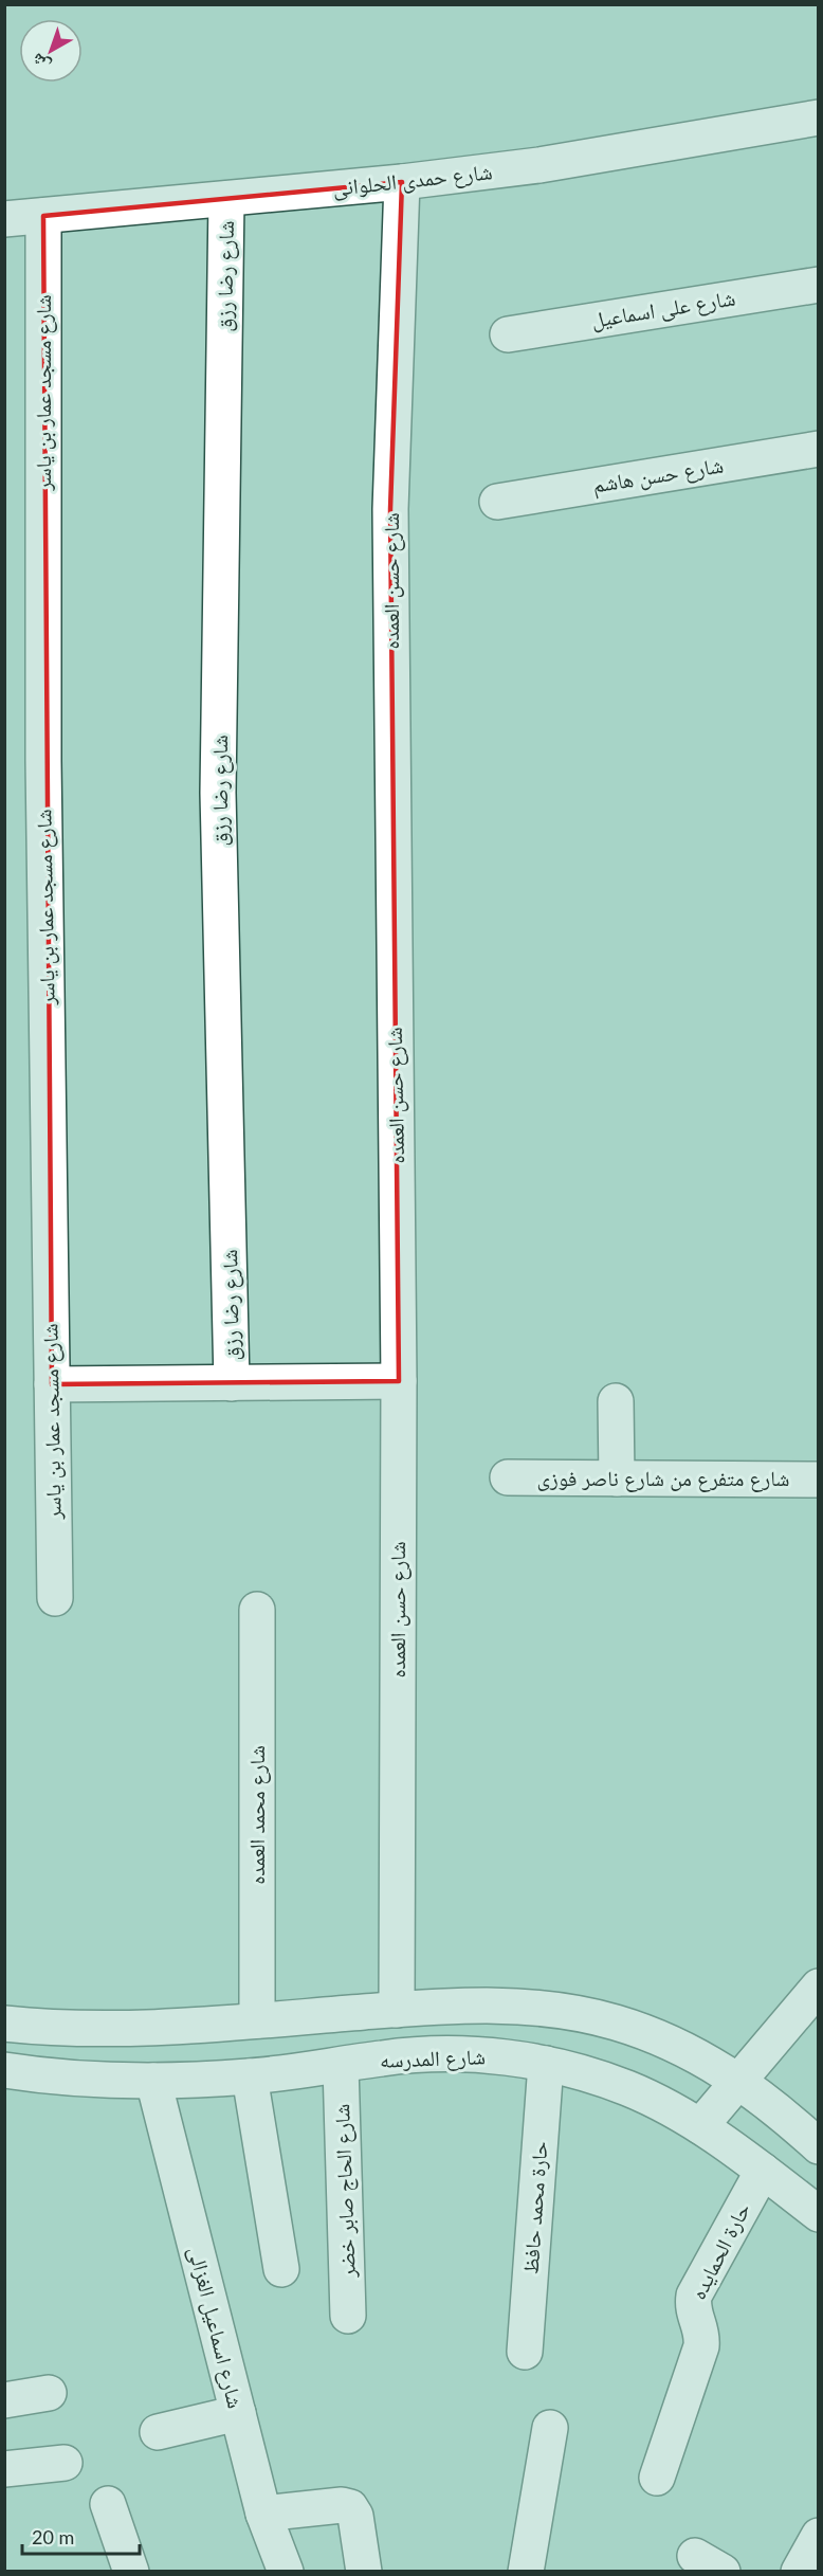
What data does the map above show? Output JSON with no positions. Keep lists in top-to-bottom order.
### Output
{
  "streets": {
    "street": [
      "شارع حمدى الحلوانى",
      "شارع رضا رزق",
      "شارع على اسماعيل",
      "شارع مسجد عمار بن ياسر",
      "شارع حسن هاشم",
      "شارع حسن العمده",
      "شارع متفرع من شارع ناصر فوزى",
      "شارع محمد العمده",
      "شارع المدرسه",
      "شارع الحاج صابر خضر",
      "حارة محمد حافظ",
      "حارة الحمايده",
      "شارع اسماعيل الغزالى"
    ]
  },
  "crossings": [
    ["شارع حمدى الحلوانى", "شارع رضا رزق"],
    ["شارع حمدى الحلوانى", "شارع مسجد عمار بن ياسر"],
    ["شارع حمدى الحلوانى", "شارع حسن العمده"],
    ["شارع المدرسه", "شارع الحاج صابر خضر"],
    ["شارع المدرسه", "حارة محمد حافظ"],
    ["شارع المدرسه", "حارة الحمايده"],
    ["شارع المدرسه", "شارع اسماعيل الغزالى"]
  ],
  "scale_bar": "20 m",
  "north": "bottom left"
}
